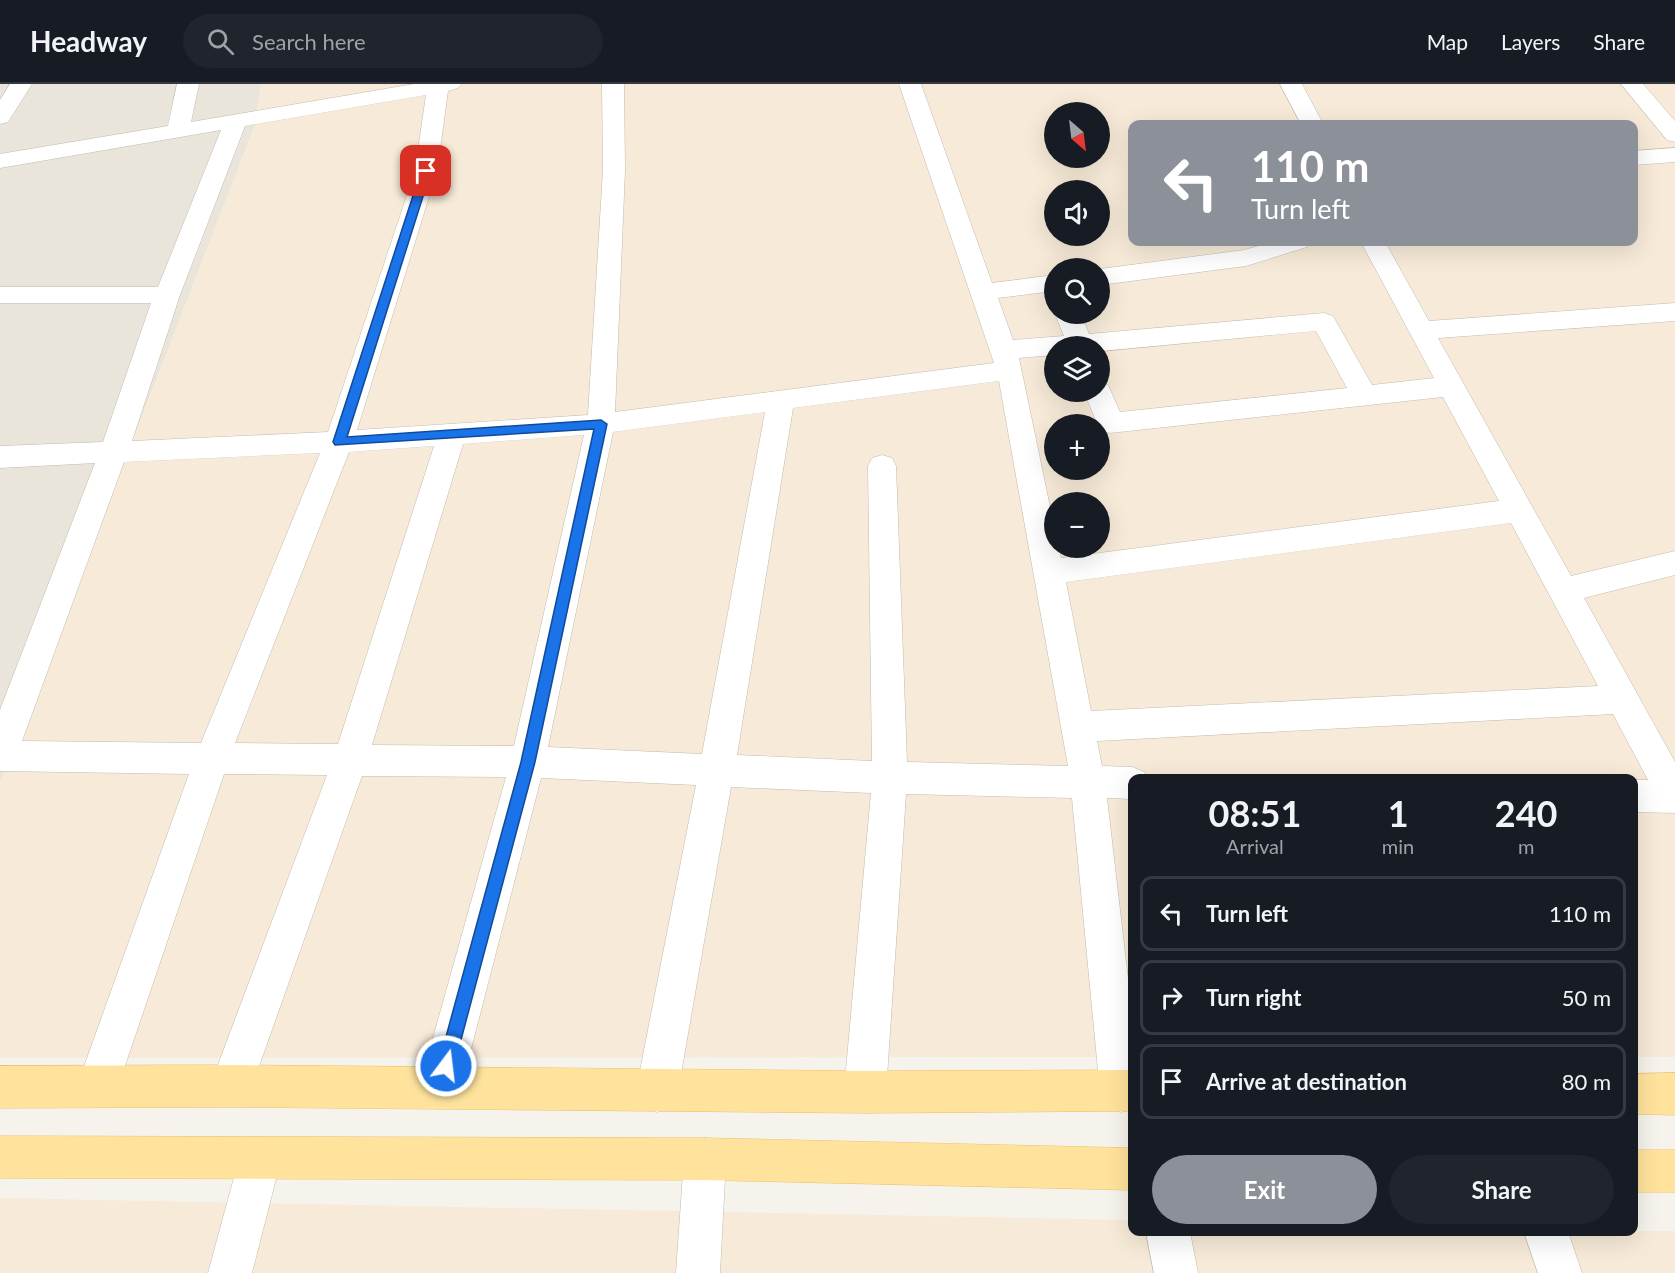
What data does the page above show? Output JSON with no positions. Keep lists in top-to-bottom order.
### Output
{
  "north": "bottom right",
  "page": {
    "header": "Headway",
    "search": "Search here",
    "nav": ["Map", "Layers", "Share"],
    "map_buttons": ["+", "−"],
    "turn": ["110 m", "Turn left"],
    "eta": [
      "08:51",
      "Arrival",
      "1",
      "min",
      "240",
      "m"
    ],
    "list": [
      {
        "name": "Turn left",
        "value": "110 m"
      },
      {
        "name": "Turn right",
        "value": "50 m"
      },
      {
        "name": "Arrive at destination",
        "value": "80 m"
      }
    ],
    "buttons": ["Exit", "Share"]
  }
}
